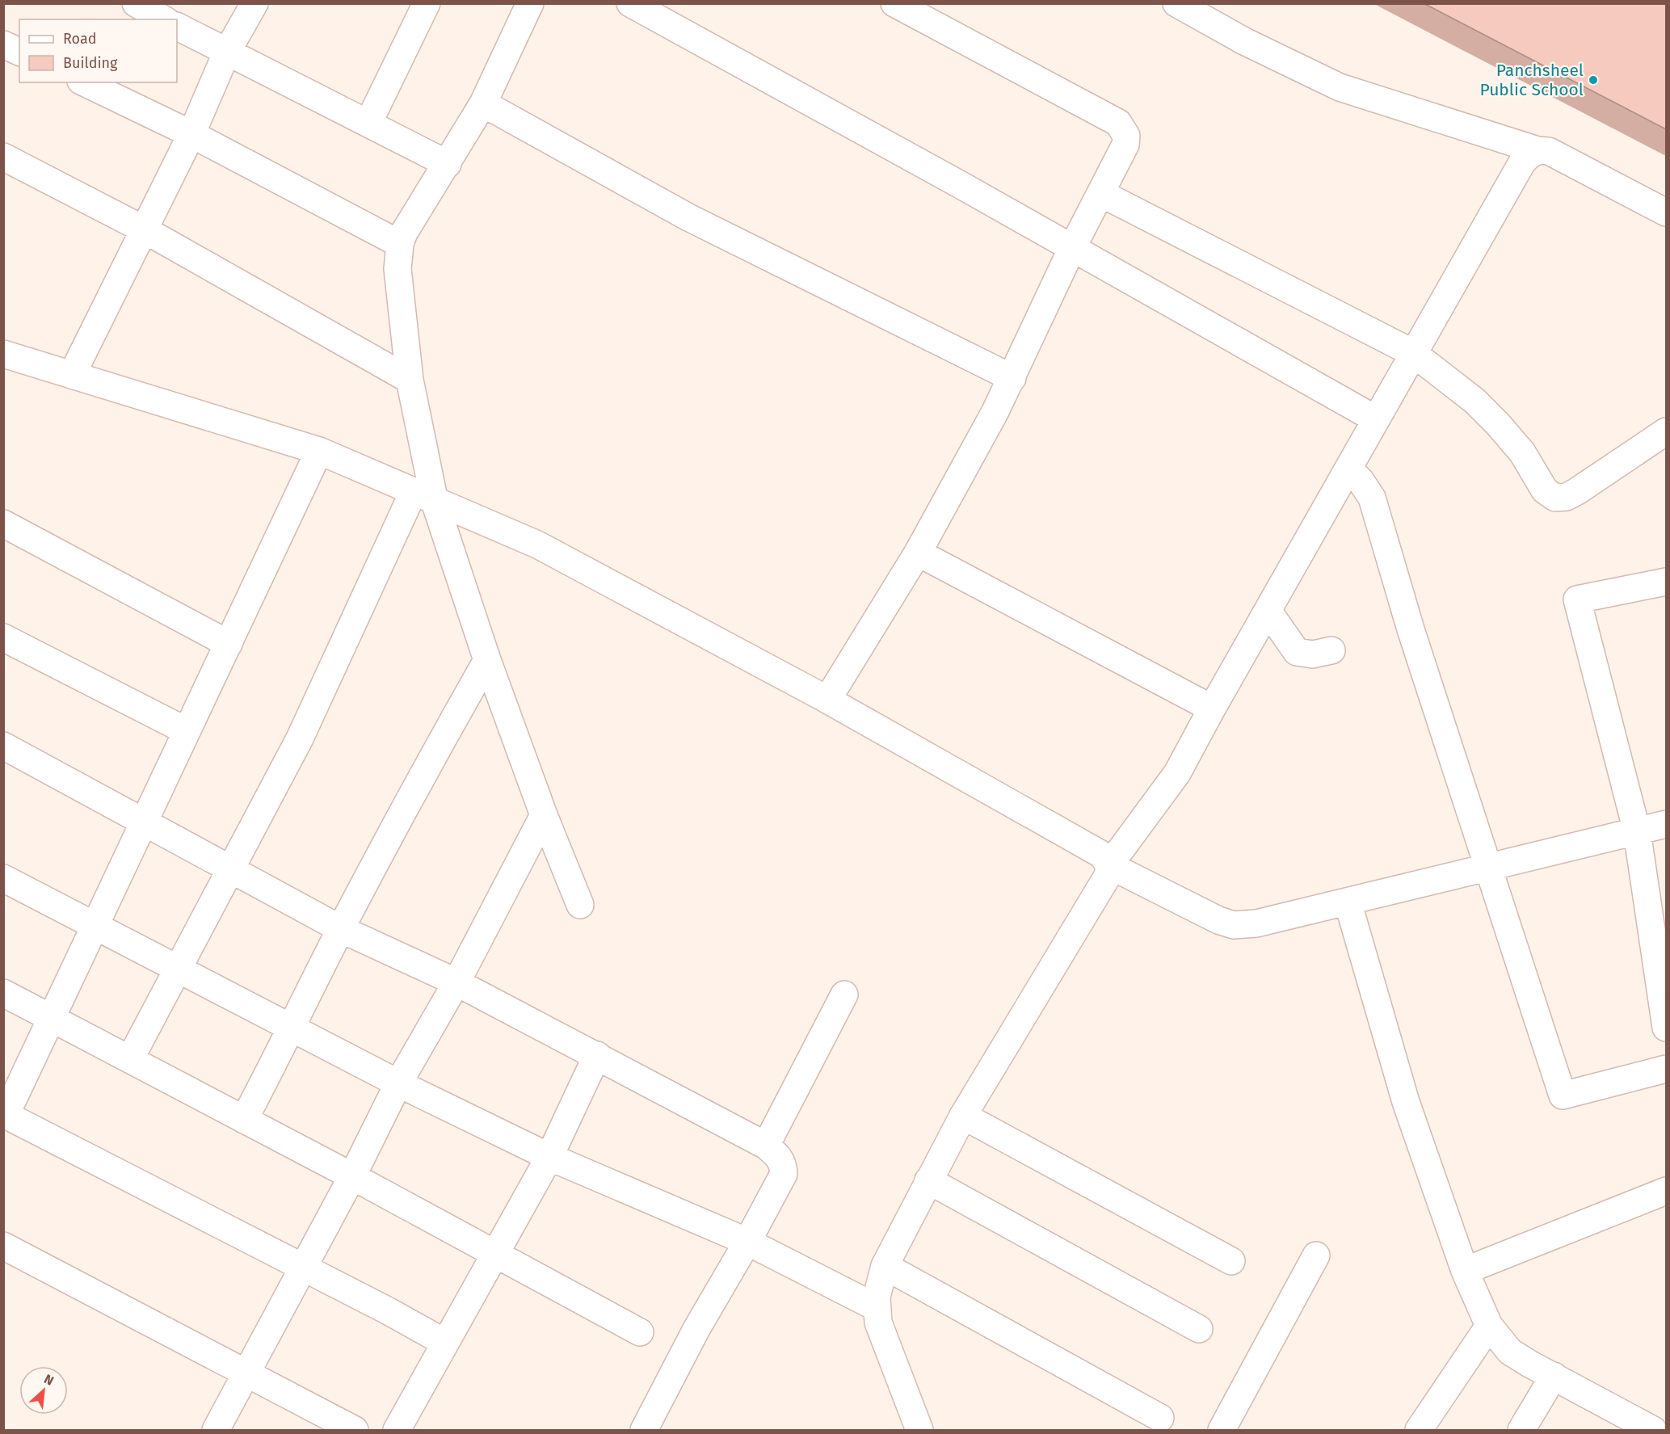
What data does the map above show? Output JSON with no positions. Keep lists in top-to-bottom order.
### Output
{
  "places": ["Panchsheel Public School"],
  "legend": ["Road", "Building"],
  "north": "top right"
}
